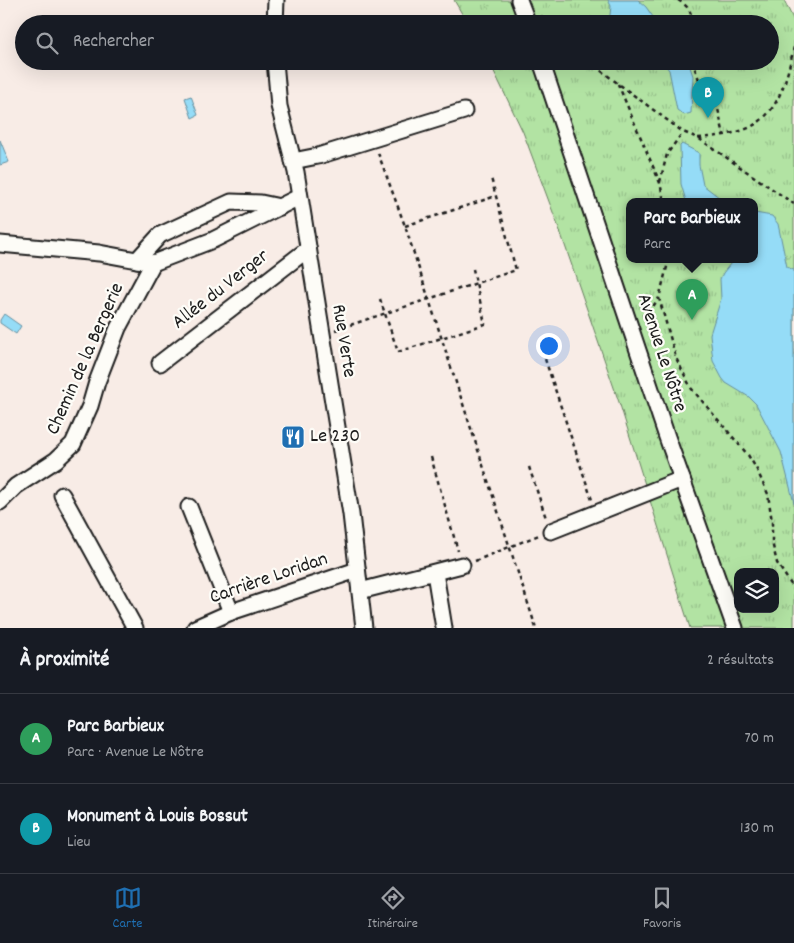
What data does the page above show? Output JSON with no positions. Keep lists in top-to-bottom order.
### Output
{
  "streets": {
    "street": [
      "Allée du Verger",
      "Rue Verte",
      "Avenue Le Nôtre",
      "Chemin de la Bergerie",
      "Carrière Loridan"
    ]
  },
  "crossings": [
    ["Allée du Verger", "Rue Verte"],
    ["Rue Verte", "Carrière Loridan"]
  ],
  "places": {
    "restaurant": ["Le 230"]
  },
  "page": {
    "search": "Rechercher",
    "pins": ["B", "A"],
    "popup": ["Parc Barbieux", "Parc"],
    "heading": ["À proximité", "2 résultats"],
    "list": [
      {
        "mark": "A",
        "name": "Parc Barbieux",
        "note": "Parc · Avenue Le Nôtre",
        "value": "70 m"
      },
      {
        "mark": "B",
        "name": "Monument à Louis Bossut",
        "note": "Lieu",
        "value": "130 m"
      }
    ],
    "nav": ["Carte", "Itinéraire", "Favoris"]
  }
}
